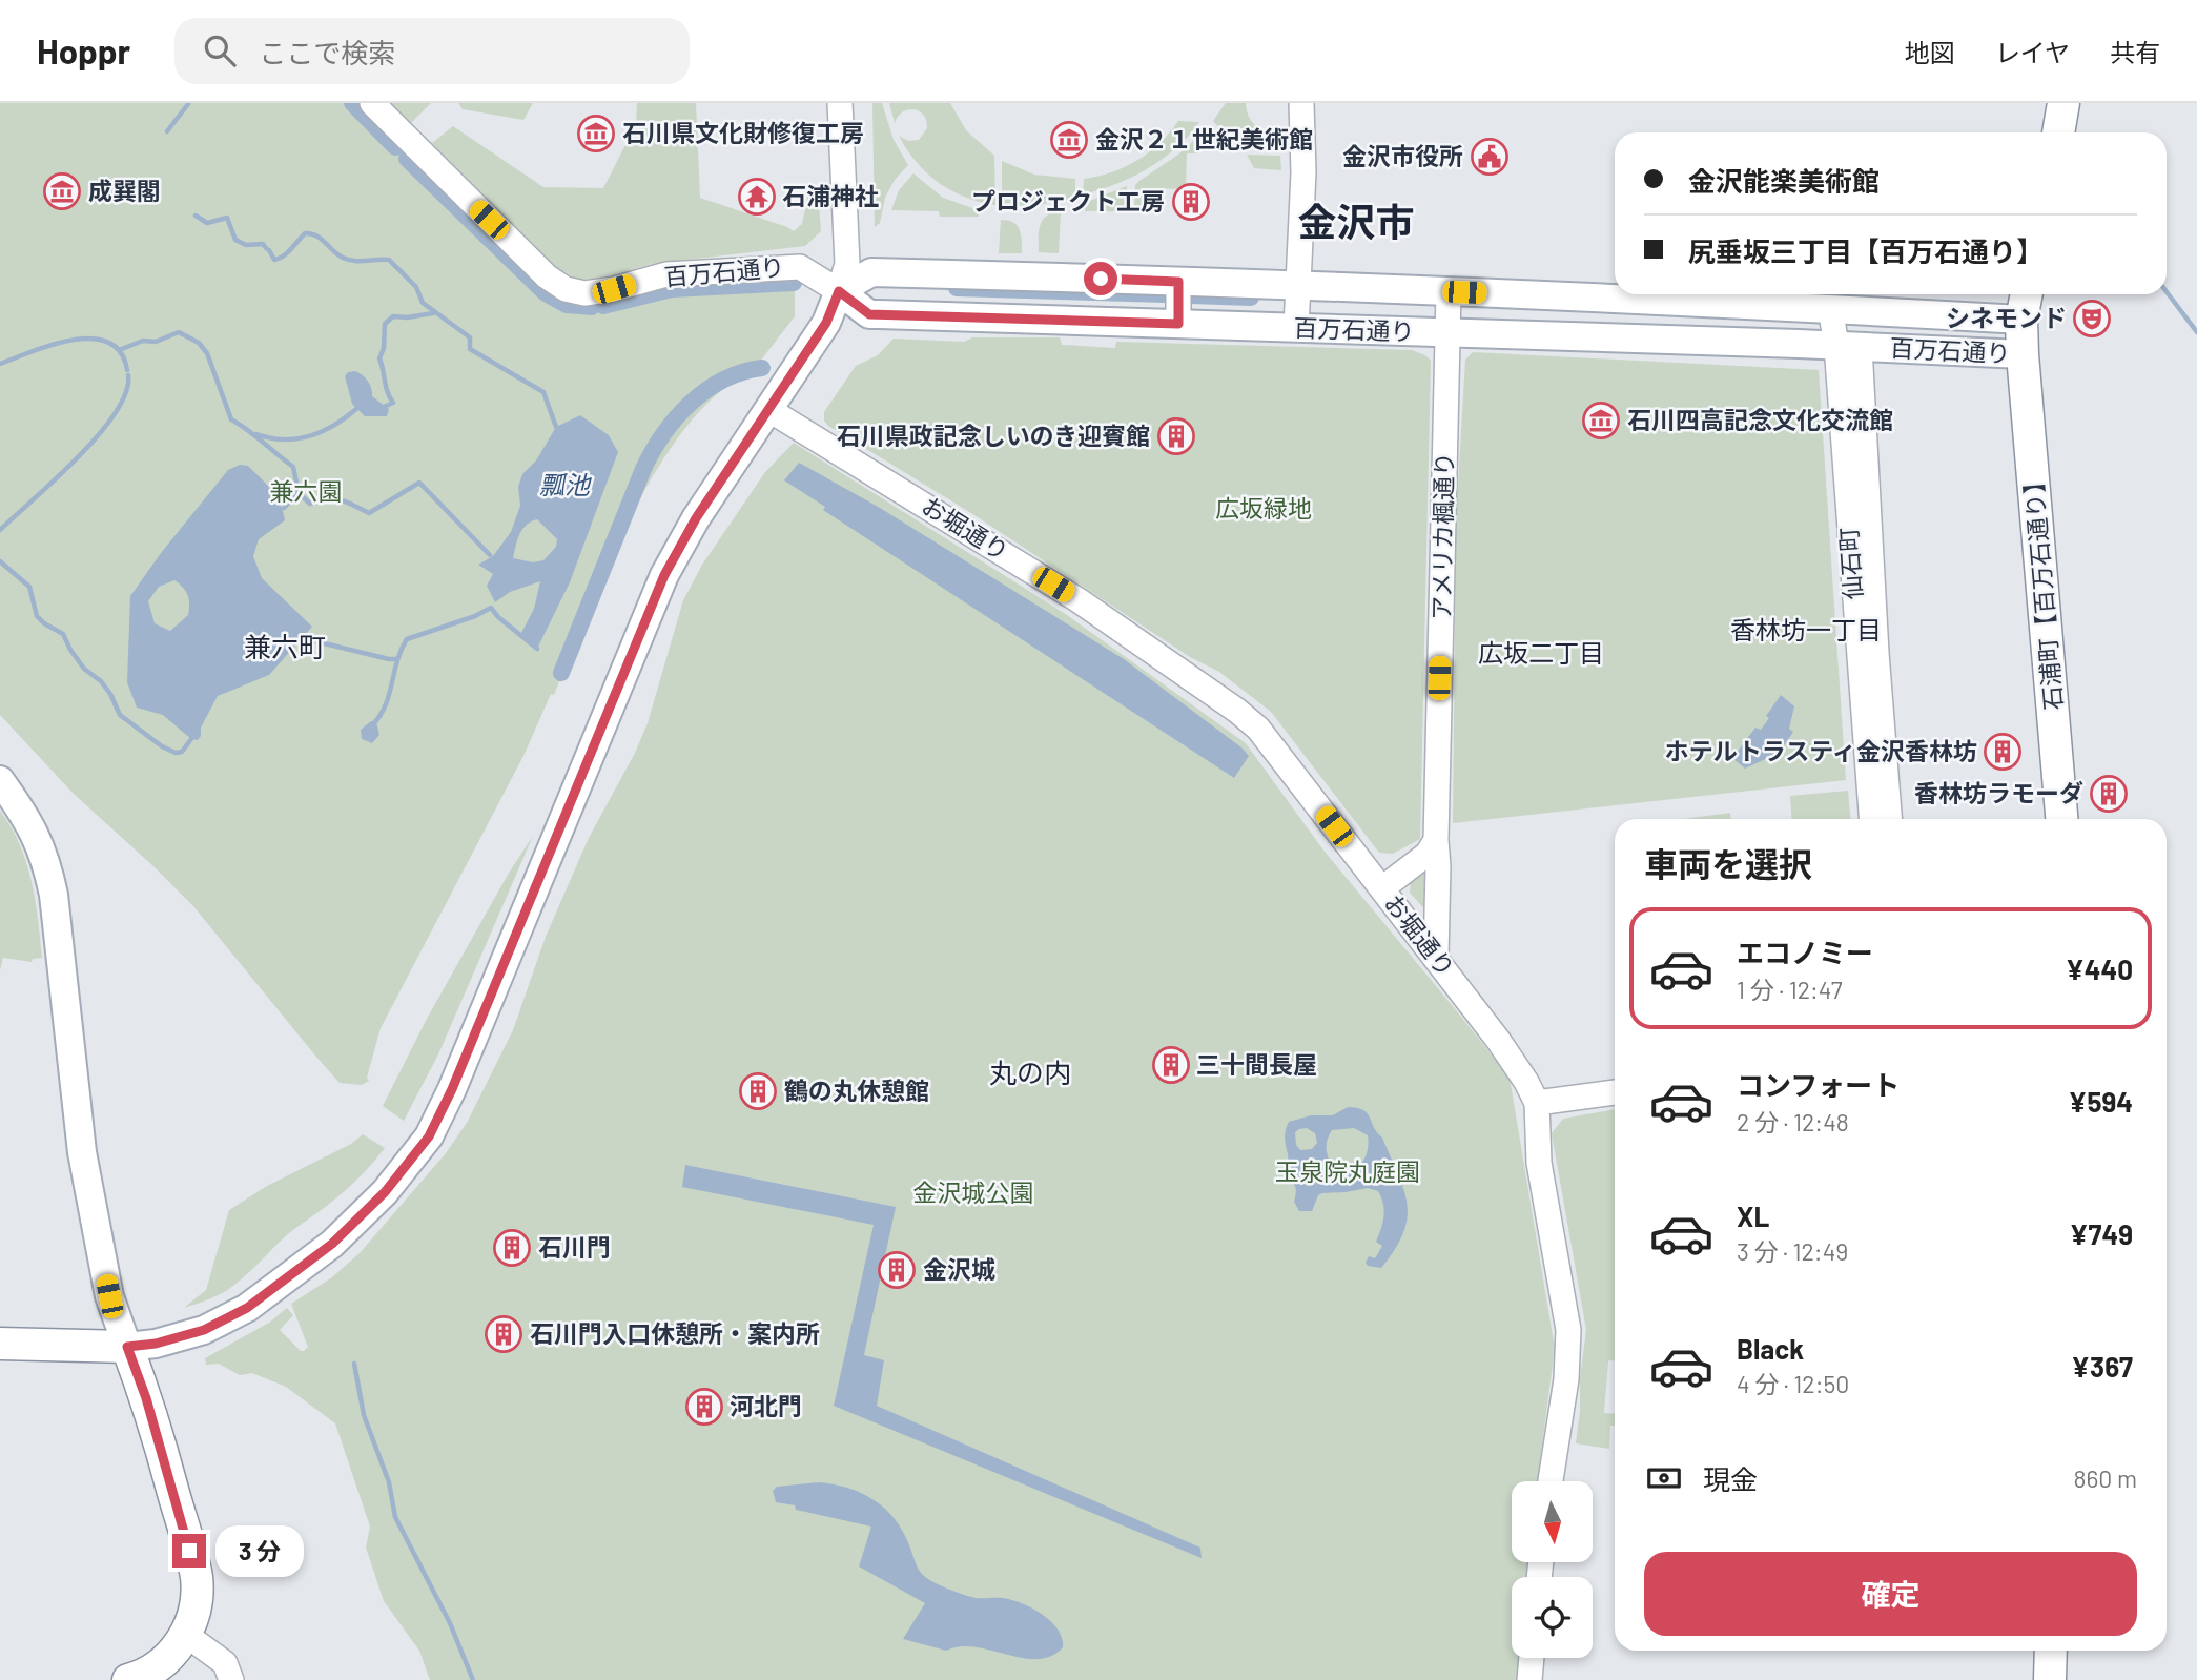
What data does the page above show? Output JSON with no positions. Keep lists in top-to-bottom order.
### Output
{
  "streets": {
    "highway": ["百万石通り", "石浦町【百万石通り】"],
    "street": ["お堀通り", "アメリカ楓通り", "仙石町"]
  },
  "crossings": [
    ["百万石通り", "アメリカ楓通り"],
    ["百万石通り", "仙石町"],
    ["百万石通り", "石浦町【百万石通り】"],
    ["お堀通り", "アメリカ楓通り"]
  ],
  "districts": [
    "金沢市",
    "香林坊一丁目",
    "兼六町",
    "広坂二丁目",
    "丸の内"
  ],
  "water": ["瓢池"],
  "parks": [
    "兼六園",
    "広坂緑地",
    "玉泉院丸庭園",
    "金沢城公園"
  ],
  "places": {
    "museum": [
      "石川県文化財修復工房",
      "金沢２１世紀美術館",
      "成巽閣",
      "石川四高記念文化交流館"
    ],
    "public building": ["金沢市役所"],
    "temple": ["石浦神社"],
    "building": [
      "プロジェクト工房",
      "石川県政記念しいのき迎賓館",
      "ホテルトラスティ金沢香林坊",
      "香林坊ラモーダ",
      "三十間長屋",
      "鶴の丸休憩館",
      "石川門",
      "金沢城",
      "石川門入口休憩所・案内所",
      "河北門"
    ],
    "theatre": ["シネモンド"]
  },
  "north": "bottom",
  "page": {
    "header": "Hoppr",
    "search": "ここで検索",
    "nav": ["地図", "レイヤ", "共有"],
    "banner": ["金沢能楽美術館", "尻垂坂三丁目【百万石通り】"],
    "heading": "車両を選択",
    "list": [
      {
        "name": "エコノミー",
        "note": "1 分 · 12:47",
        "value": "¥440"
      },
      {
        "name": "コンフォート",
        "note": "2 分 · 12:48",
        "value": "¥594"
      },
      {
        "name": "XL",
        "note": "3 分 · 12:49",
        "value": "¥749"
      },
      {
        "name": "Black",
        "note": "4 分 · 12:50",
        "value": "¥367"
      }
    ],
    "pay": ["現金", "860 m"],
    "bubble": "3 分",
    "buttons": "確定"
  }
}
